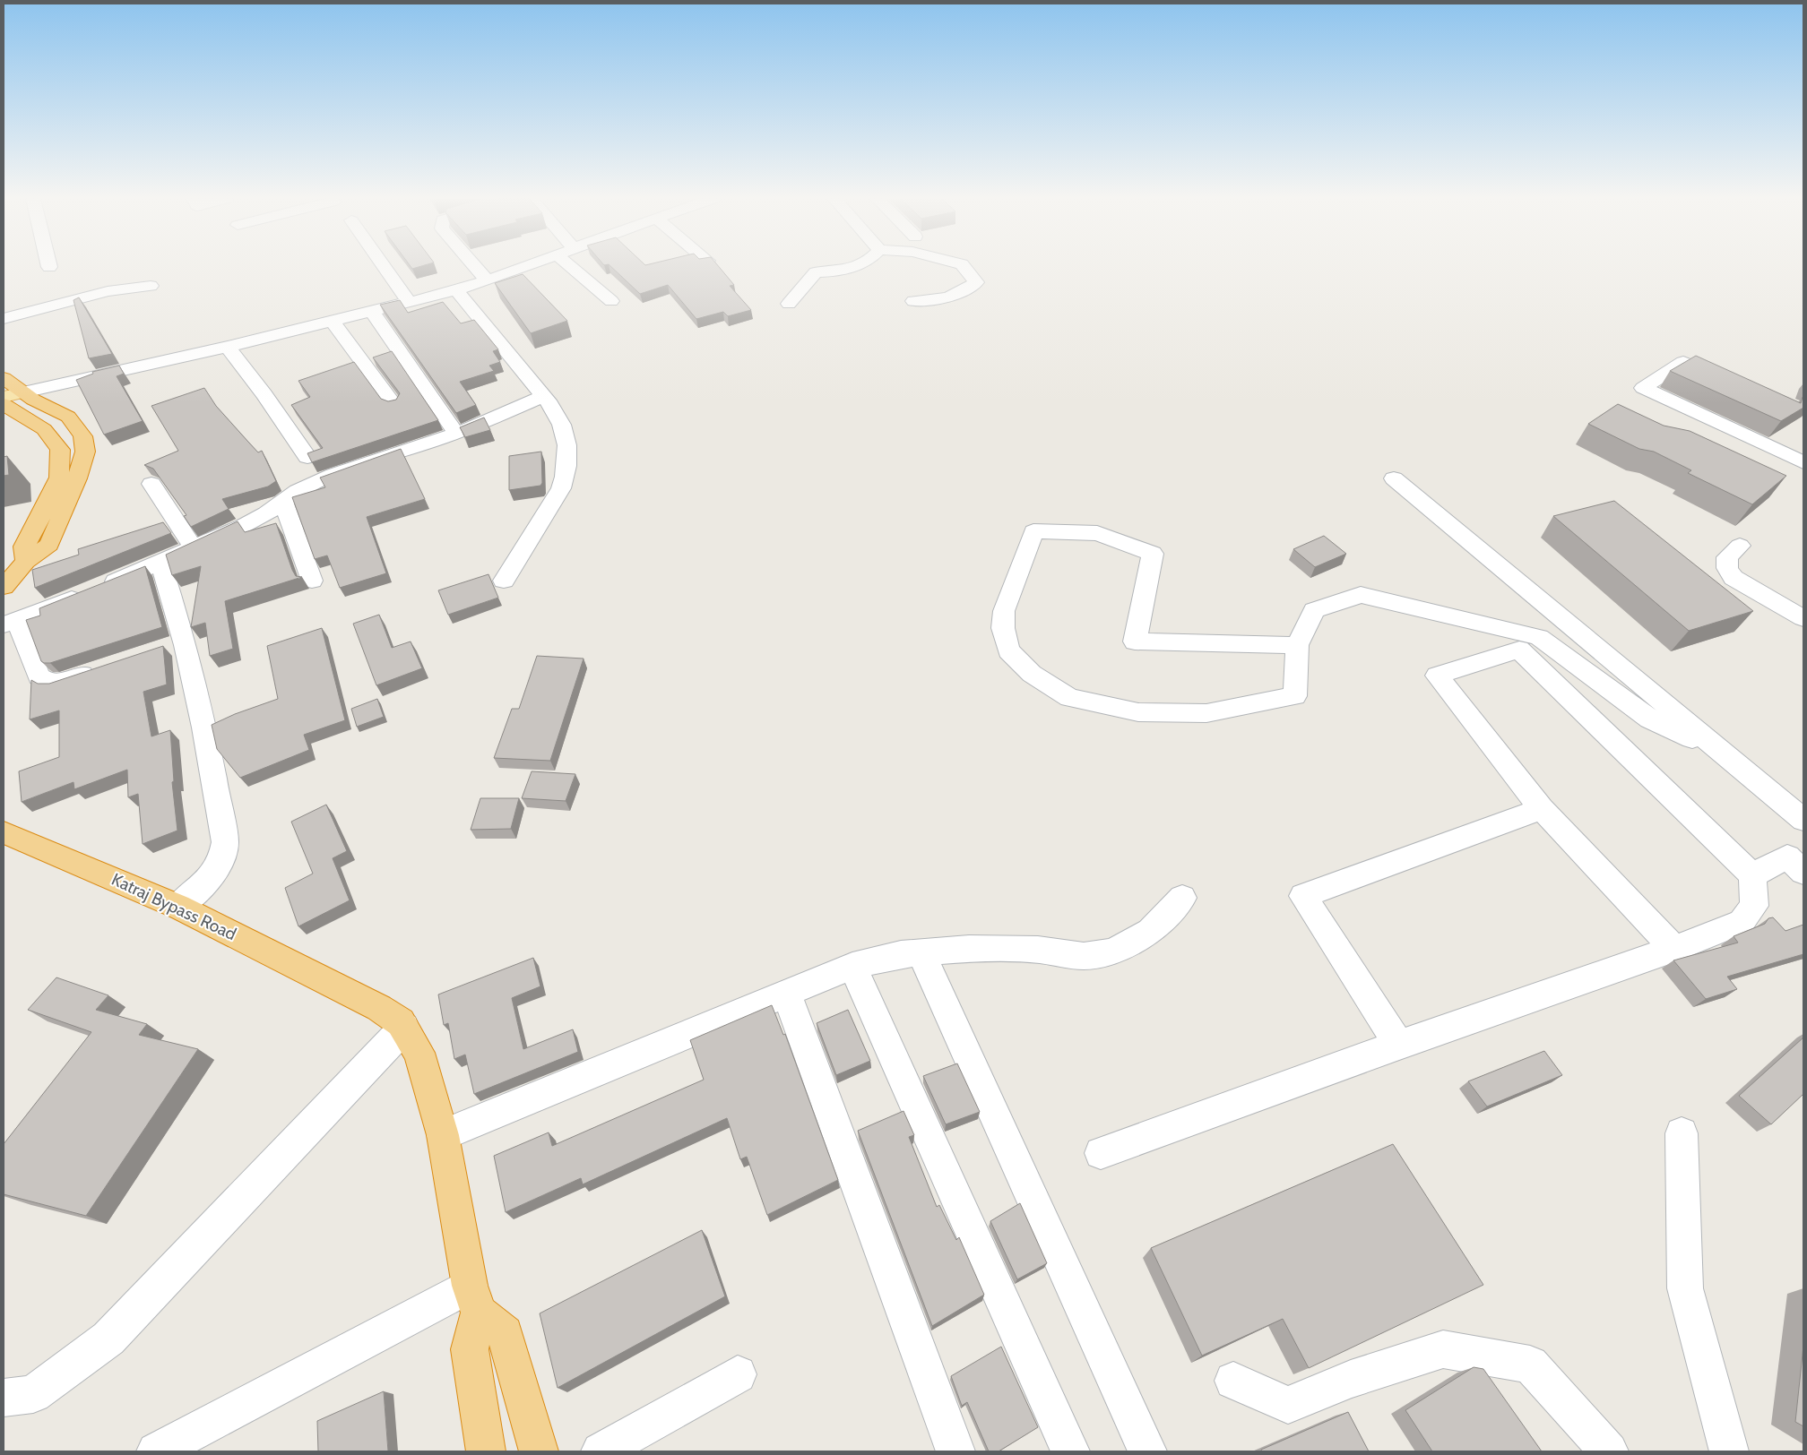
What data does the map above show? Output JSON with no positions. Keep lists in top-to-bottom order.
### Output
{
  "streets": {
    "highway": ["Katraj Bypass Road"]
  }
}
